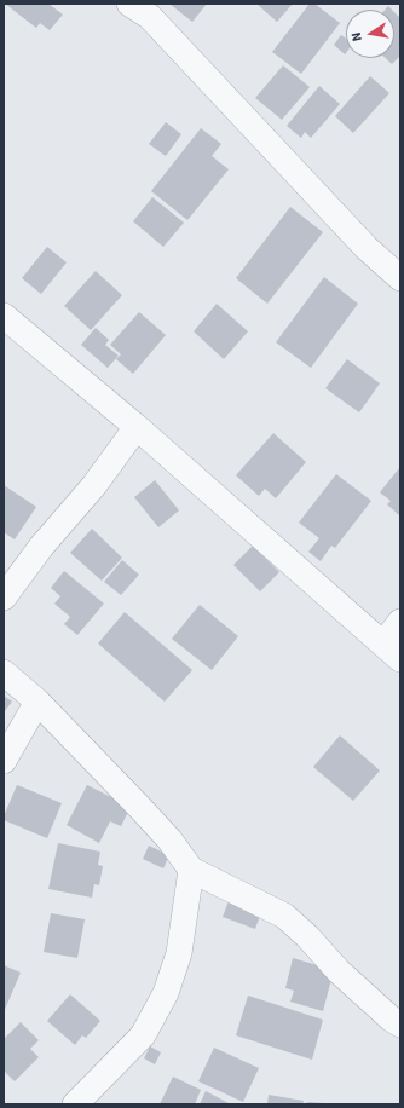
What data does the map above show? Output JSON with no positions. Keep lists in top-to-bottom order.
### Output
{
  "north": "left"
}
